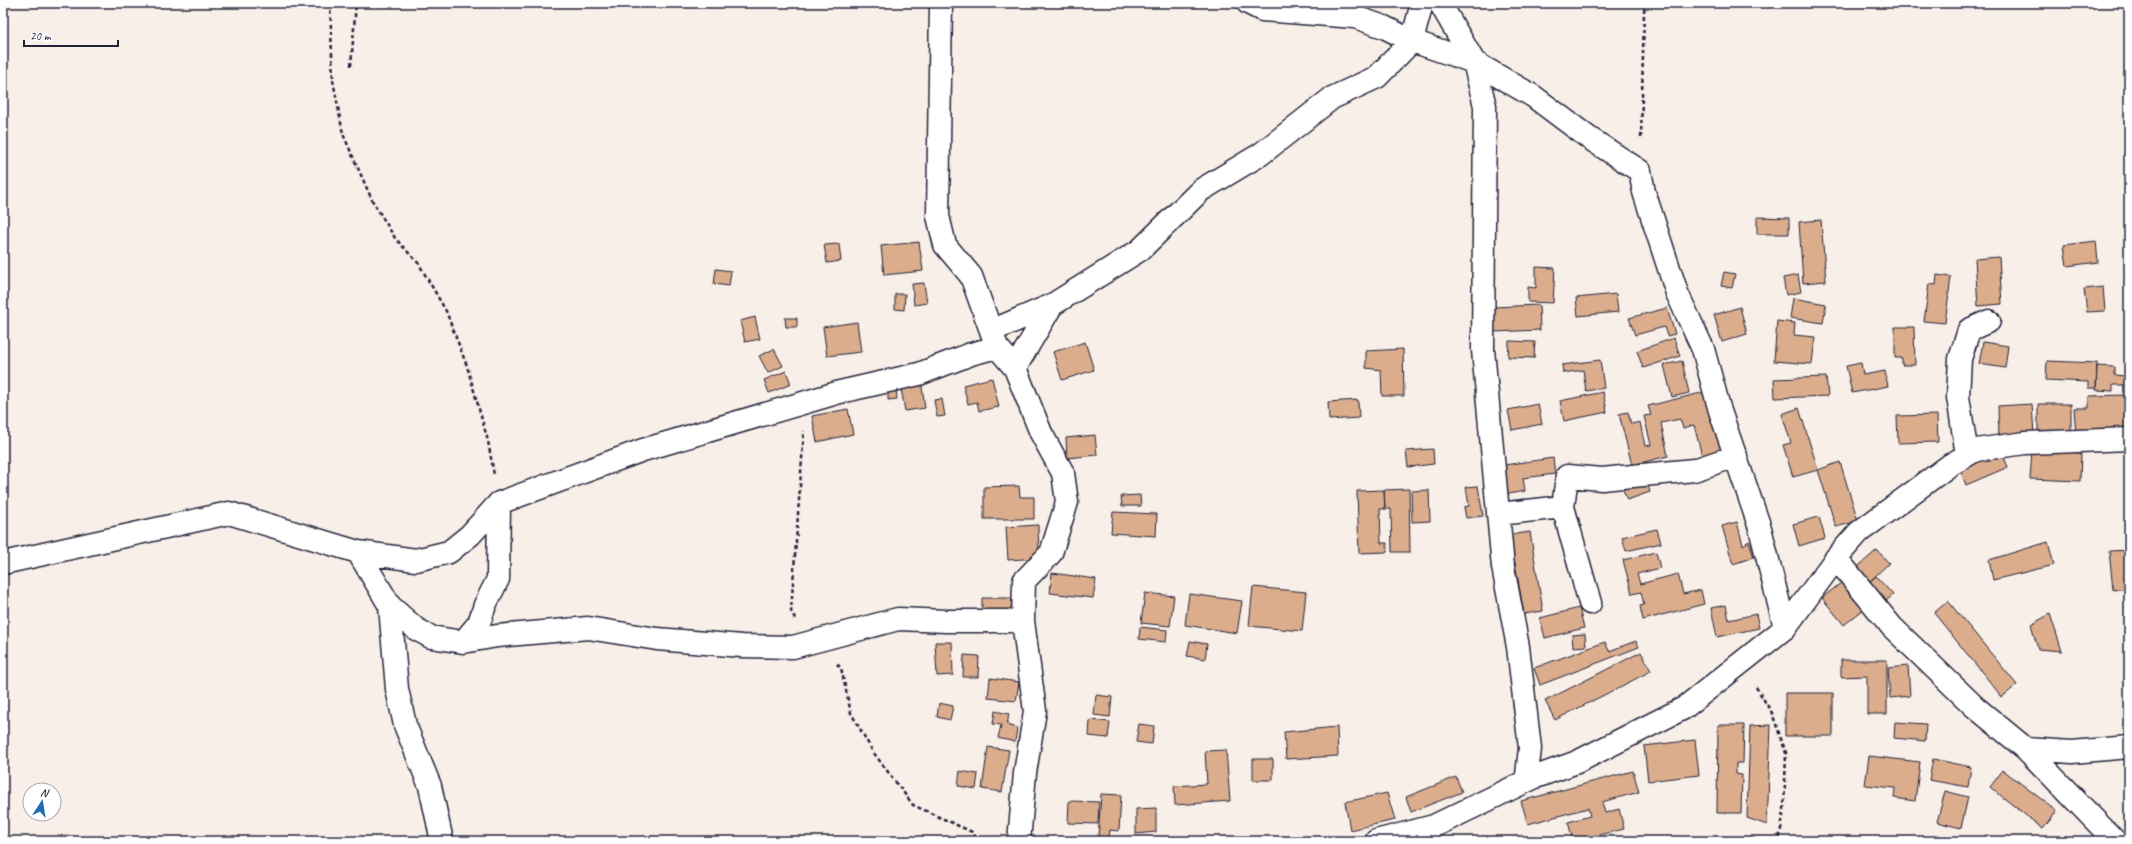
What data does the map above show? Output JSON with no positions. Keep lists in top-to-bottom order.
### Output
{
  "scale_bar": "20 m",
  "north": "top"
}
